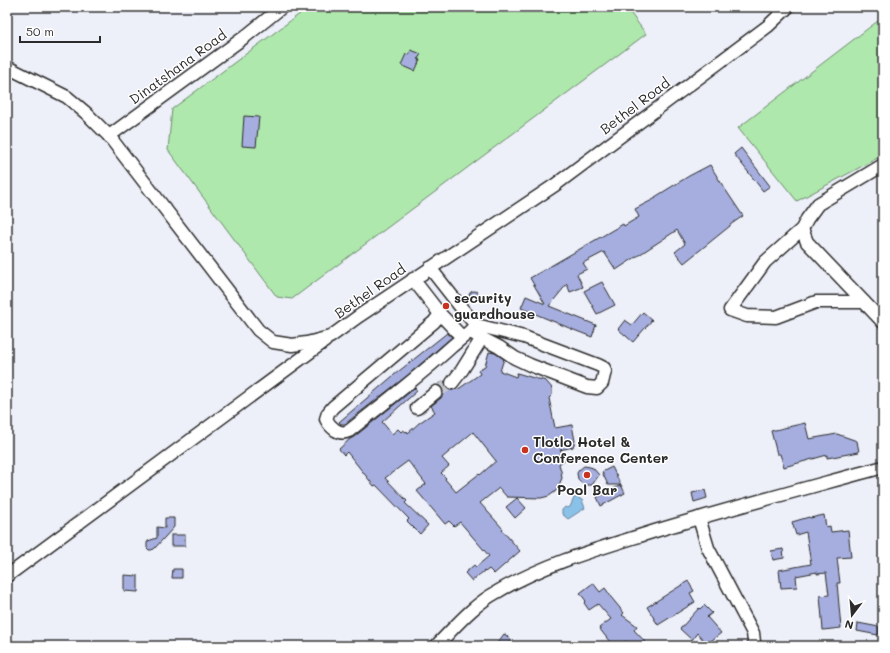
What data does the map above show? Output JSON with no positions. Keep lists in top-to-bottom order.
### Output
{
  "streets": {
    "street": ["Dinatshana Road", "Bethel Road"]
  },
  "crossings": [
    ["Dinatshana Road", "Bethel Road"]
  ],
  "places": ["security guardhouse", "Tlotlo Hotel & Conference Center", "Pool Bar"],
  "scale_bar": "50 m",
  "north": "bottom"
}
